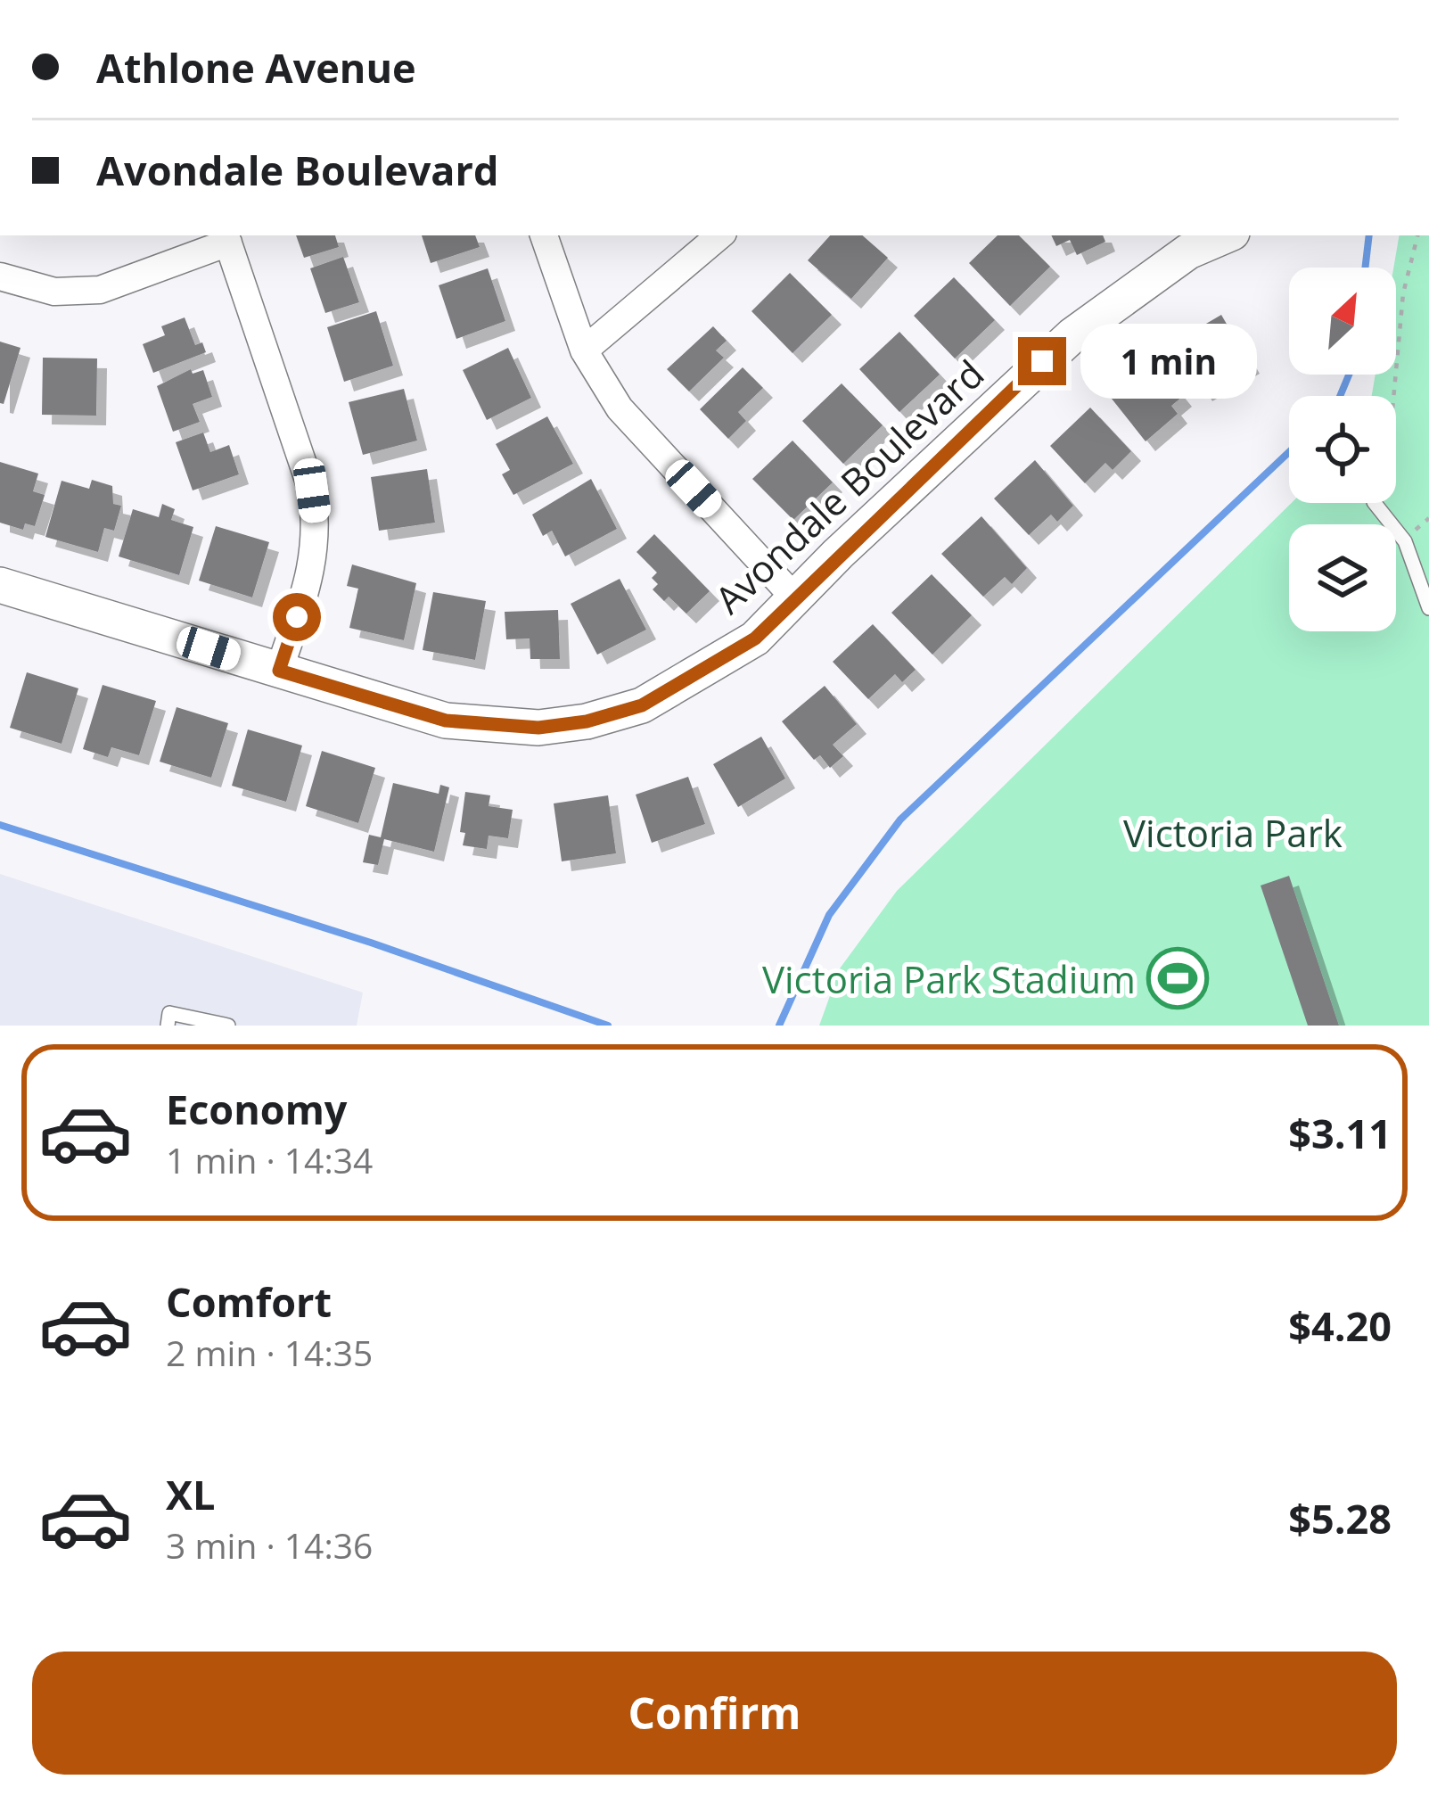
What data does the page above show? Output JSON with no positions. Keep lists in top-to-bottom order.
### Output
{
  "streets": {
    "street": ["Avondale Boulevard"]
  },
  "parks": ["Victoria Park"],
  "places": {
    "sports": ["Victoria Park Stadium"]
  },
  "north": "top right",
  "page": {
    "banner": ["Athlone Avenue", "Avondale Boulevard"],
    "bubble": "1 min",
    "list": [
      {
        "name": "Economy",
        "note": "1 min · 14:34",
        "value": "$3.11"
      },
      {
        "name": "Comfort",
        "note": "2 min · 14:35",
        "value": "$4.20"
      },
      {
        "name": "XL",
        "note": "3 min · 14:36",
        "value": "$5.28"
      }
    ],
    "buttons": "Confirm"
  }
}
